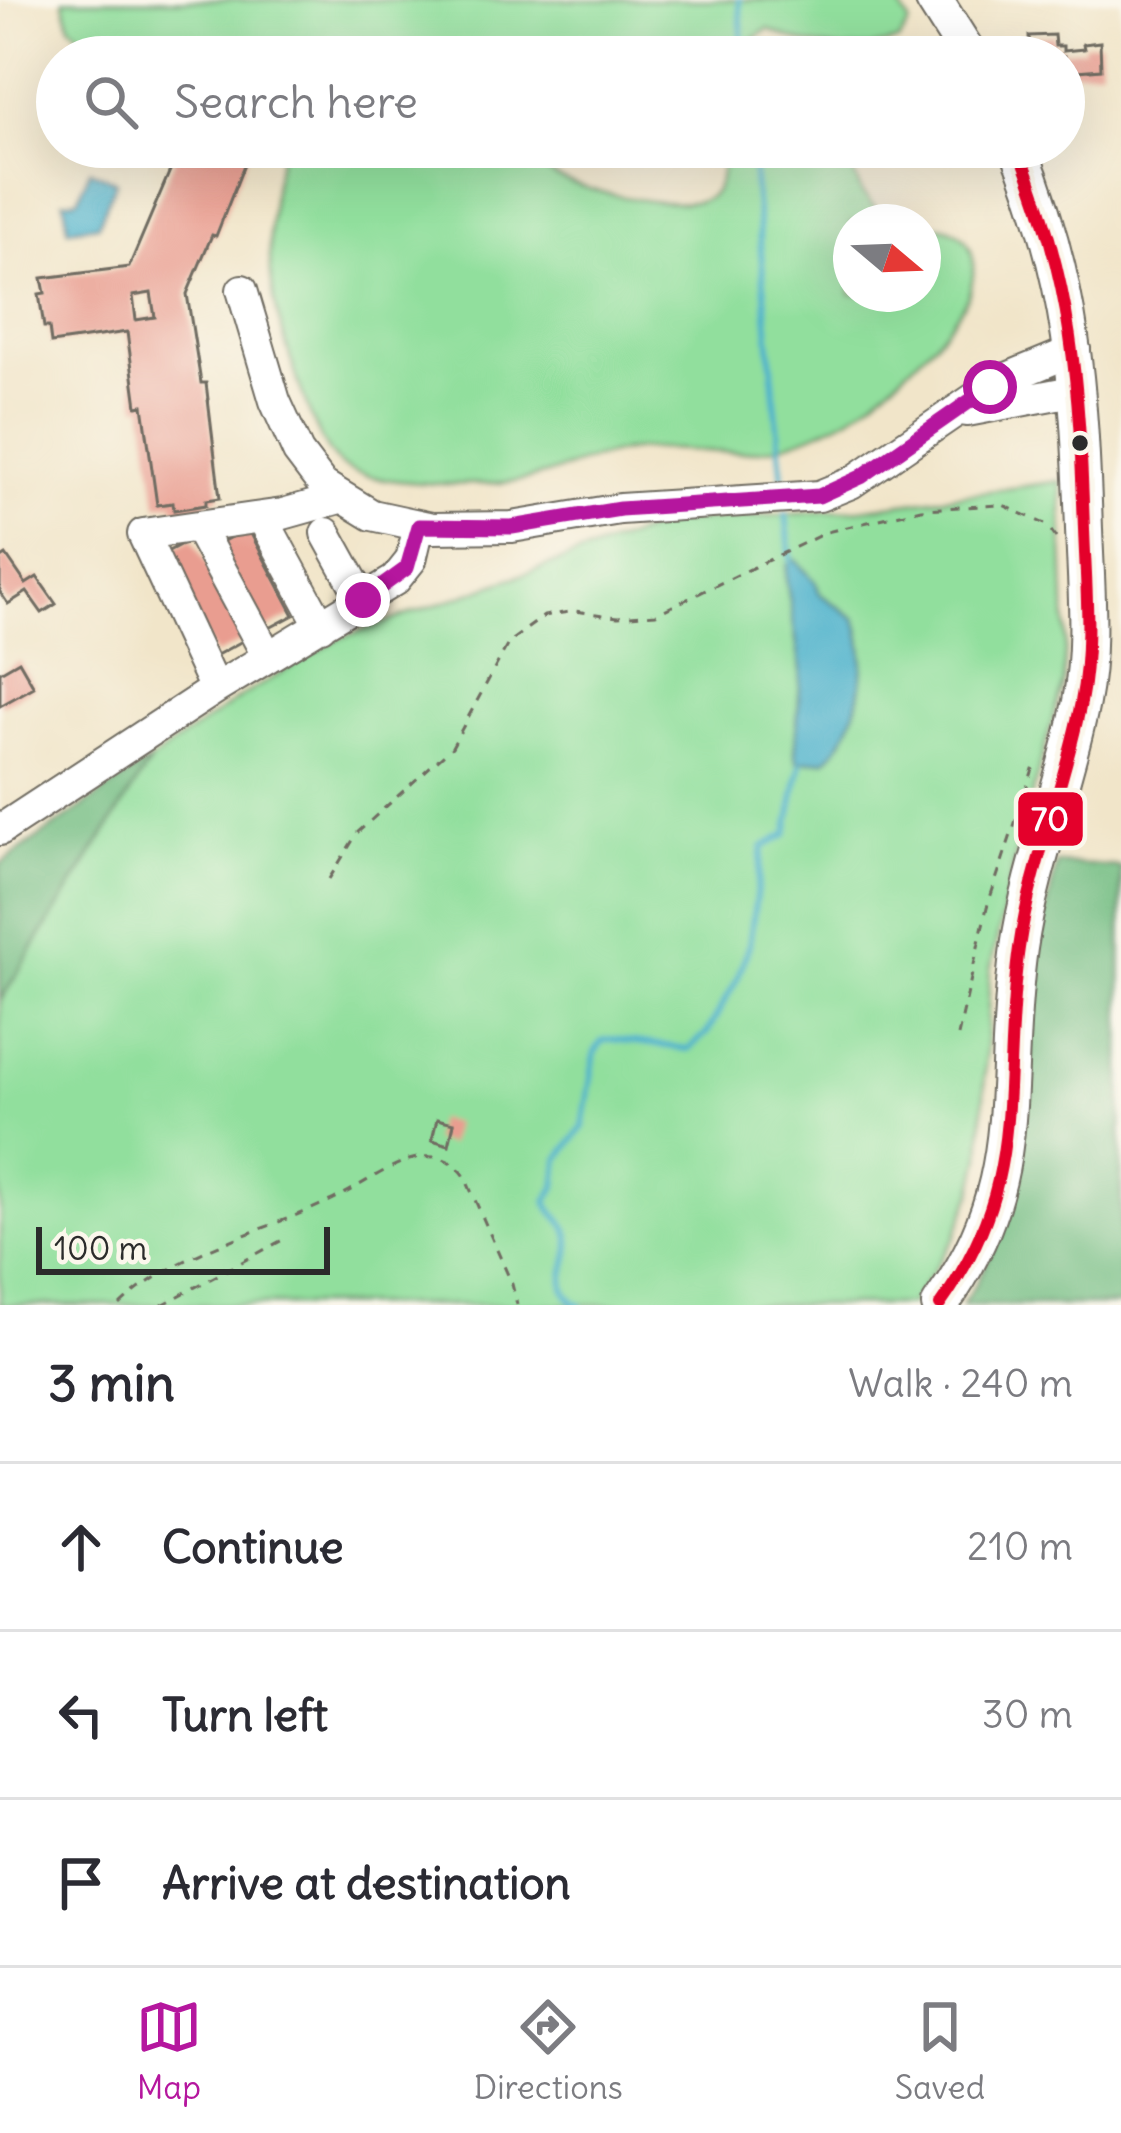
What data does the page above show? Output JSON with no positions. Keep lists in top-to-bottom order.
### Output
{
  "lines": ["transit line 70"],
  "scale_bar": "100 m",
  "north": "right",
  "page": {
    "search": "Search here",
    "scale": "100 m",
    "heading": ["3 min", "Walk · 240 m"],
    "list": [
      ["Continue", "210 m"],
      ["Turn left", "30 m"],
      "Arrive at destination"
    ],
    "nav": ["Map", "Directions", "Saved"]
  }
}
